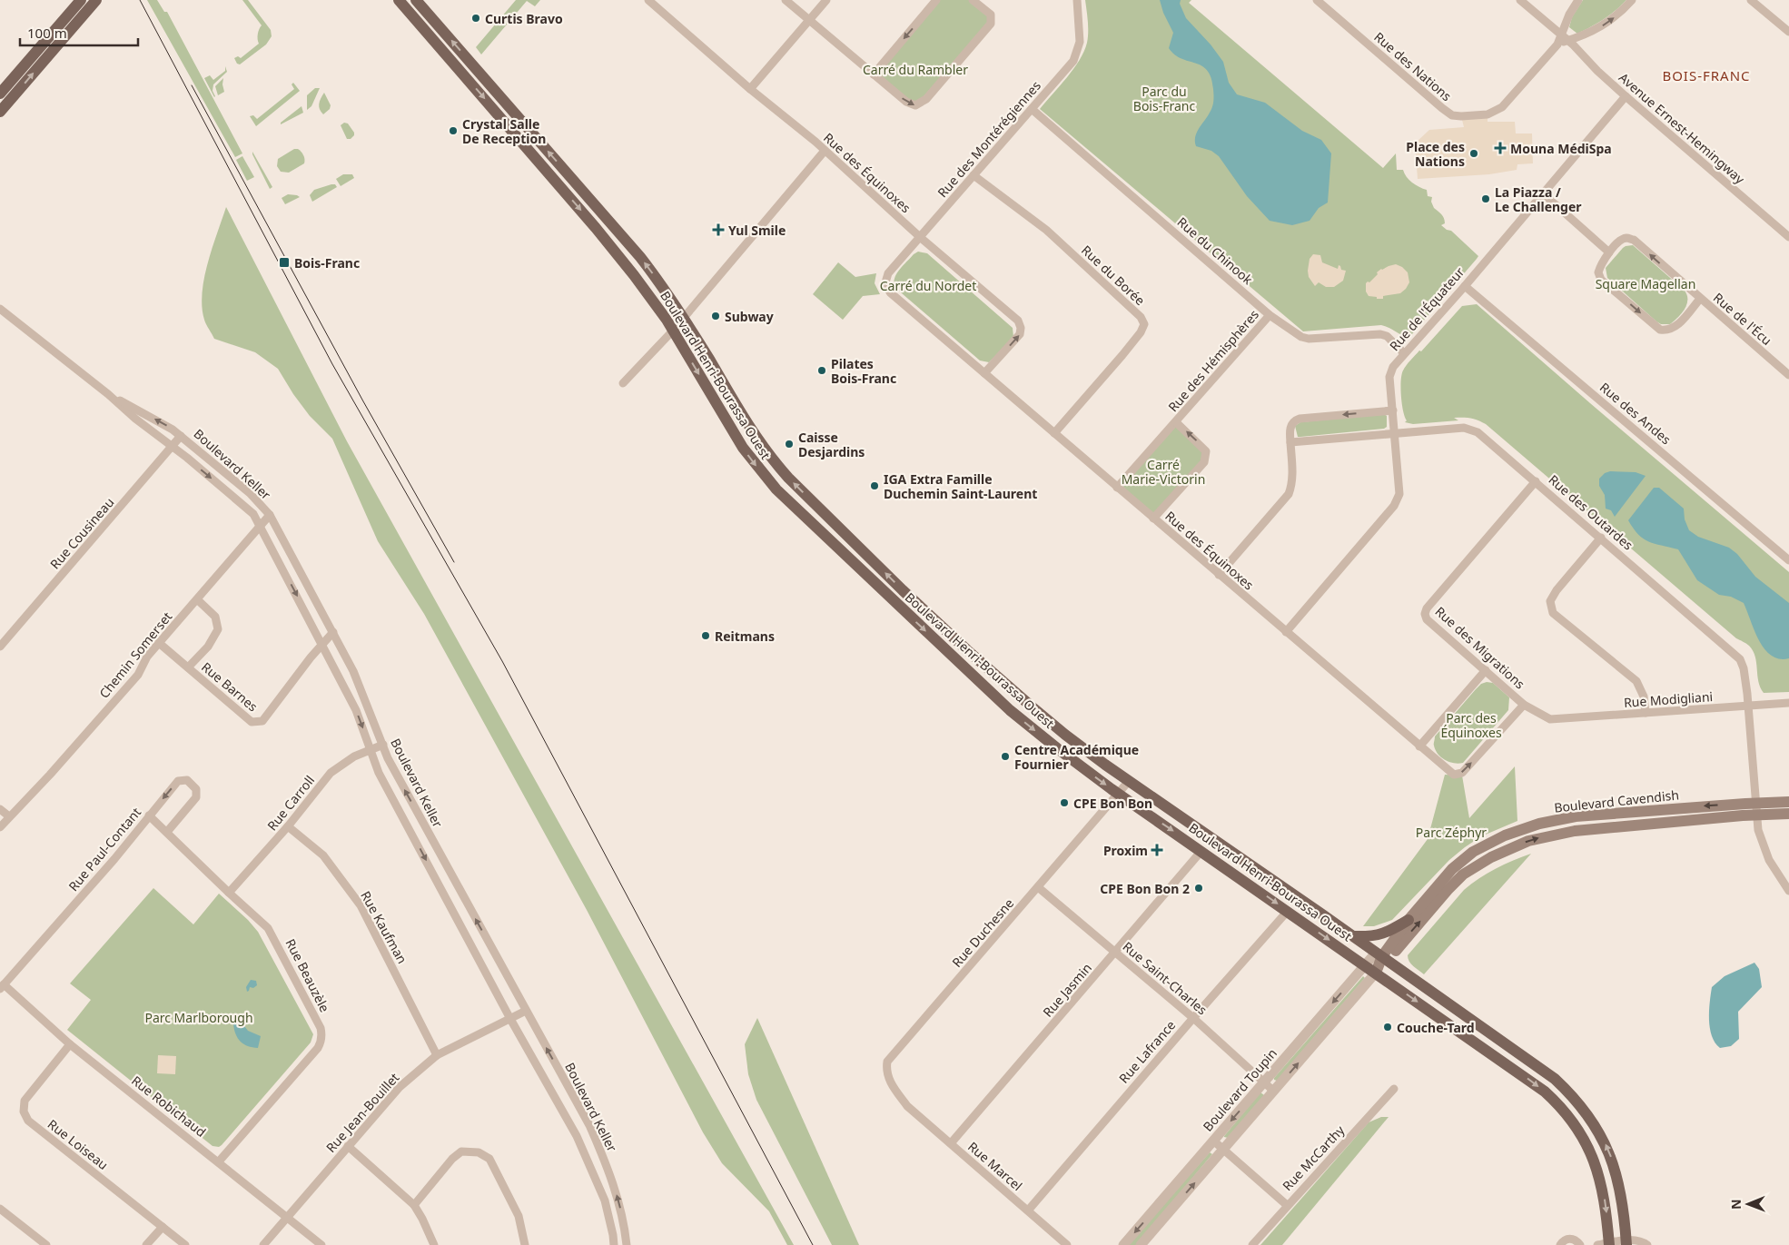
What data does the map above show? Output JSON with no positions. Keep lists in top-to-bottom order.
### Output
{
  "streets": {
    "main road": ["Boulevard Henri-Bourassa Ouest", "Boulevard Cavendish", "Boulevard Toupin"],
    "street": [
      "Rue des Nations",
      "Avenue Ernest-Hemingway",
      "Rue des Montérégiennes",
      "Rue des Équinoxes",
      "Rue du Chinook",
      "Rue du Borée",
      "Rue de l'Équateur",
      "Rue de l'Écu",
      "Rue des Hémisphères",
      "Rue des Andes",
      "Boulevard Keller",
      "Rue des Outardes",
      "Rue Cousineau",
      "Rue des Migrations",
      "Chemin Somerset",
      "Rue Barnes",
      "Rue Modigliani",
      "Rue Carroll",
      "Rue Paul-Contant",
      "Rue Kaufman",
      "Rue Duchesne",
      "Rue Beauzèle",
      "Rue Saint-Charles",
      "Rue Jasmin",
      "Rue Lafrance",
      "Rue Robichaud",
      "Rue Jean-Bouillet",
      "Rue Loiseau",
      "Rue McCarthy",
      "Rue Marcel"
    ]
  },
  "crossings": [
    ["Rue des Nations", "Avenue Ernest-Hemingway"],
    ["Avenue Ernest-Hemingway", "Rue de l'Équateur"],
    ["Rue des Montérégiennes", "Rue des Équinoxes"],
    ["Rue des Montérégiennes", "Rue du Chinook"],
    ["Rue des Montérégiennes", "Rue du Borée"],
    ["Rue des Équinoxes", "Rue du Borée"],
    ["Rue des Équinoxes", "Rue de l'Équateur"],
    ["Rue des Équinoxes", "Rue des Hémisphères"],
    ["Rue des Équinoxes", "Rue des Migrations"],
    ["Rue du Chinook", "Rue de l'Équateur"],
    ["Rue du Chinook", "Rue des Hémisphères"],
    ["Rue de l'Équateur", "Rue des Andes"],
    ["Rue de l'Équateur", "Rue des Outardes"],
    ["Boulevard Henri-Bourassa Ouest", "Boulevard Cavendish"],
    ["Boulevard Henri-Bourassa Ouest", "Rue Duchesne"],
    ["Boulevard Henri-Bourassa Ouest", "Rue Jasmin"],
    ["Boulevard Henri-Bourassa Ouest", "Rue Lafrance"],
    ["Boulevard Henri-Bourassa Ouest", "Boulevard Toupin"],
    ["Boulevard Keller", "Rue Cousineau"],
    ["Boulevard Keller", "Chemin Somerset"],
    ["Boulevard Keller", "Rue Barnes"],
    ["Boulevard Keller", "Rue Carroll"],
    ["Boulevard Keller", "Rue Jean-Bouillet"],
    ["Rue des Outardes", "Rue des Migrations"],
    ["Rue des Outardes", "Rue Modigliani"],
    ["Rue des Outardes", "Boulevard Cavendish"],
    ["Rue des Migrations", "Rue Modigliani"],
    ["Chemin Somerset", "Rue Barnes"],
    ["Boulevard Cavendish", "Boulevard Toupin"],
    ["Rue Carroll", "Rue Kaufman"],
    ["Rue Carroll", "Rue Beauzèle"],
    ["Rue Paul-Contant", "Rue Beauzèle"],
    ["Rue Paul-Contant", "Rue Robichaud"],
    ["Rue Kaufman", "Rue Jean-Bouillet"],
    ["Rue Duchesne", "Rue Saint-Charles"],
    ["Rue Duchesne", "Rue Marcel"],
    ["Rue Beauzèle", "Rue Robichaud"],
    ["Rue Saint-Charles", "Rue Jasmin"],
    ["Rue Saint-Charles", "Rue Lafrance"],
    ["Rue Saint-Charles", "Boulevard Toupin"],
    ["Rue Jasmin", "Rue Marcel"],
    ["Rue Lafrance", "Rue Marcel"],
    ["Rue Robichaud", "Rue Jean-Bouillet"],
    ["Rue Robichaud", "Rue Loiseau"]
  ],
  "districts": ["BOIS-FRANC"],
  "parks": [
    "Carré du Rambler",
    "Parc du Bois-Franc",
    "Square Magellan",
    "Carré du Nordet",
    "Carré Marie-Victorin",
    "Parc des Équinoxes",
    "Parc Zéphyr",
    "Parc Marlborough"
  ],
  "places": {
    "other": [
      "Curtis Bravo",
      "Crystal Salle De Reception",
      "Place des Nations",
      "La Piazza / Le Challenger",
      "Subway",
      "Pilates Bois-Franc",
      "Caisse Desjardins",
      "IGA Extra Famille Duchemin Saint-Laurent",
      "Reitmans",
      "Centre Académique Fournier",
      "CPE Bon Bon",
      "CPE Bon Bon 2",
      "Couche-Tard"
    ],
    "health": ["Mouna MédiSpa", "Yul Smile", "Proxim"],
    "transit": ["Bois-Franc"]
  },
  "scale_bar": "100 m",
  "north": "left"
}
